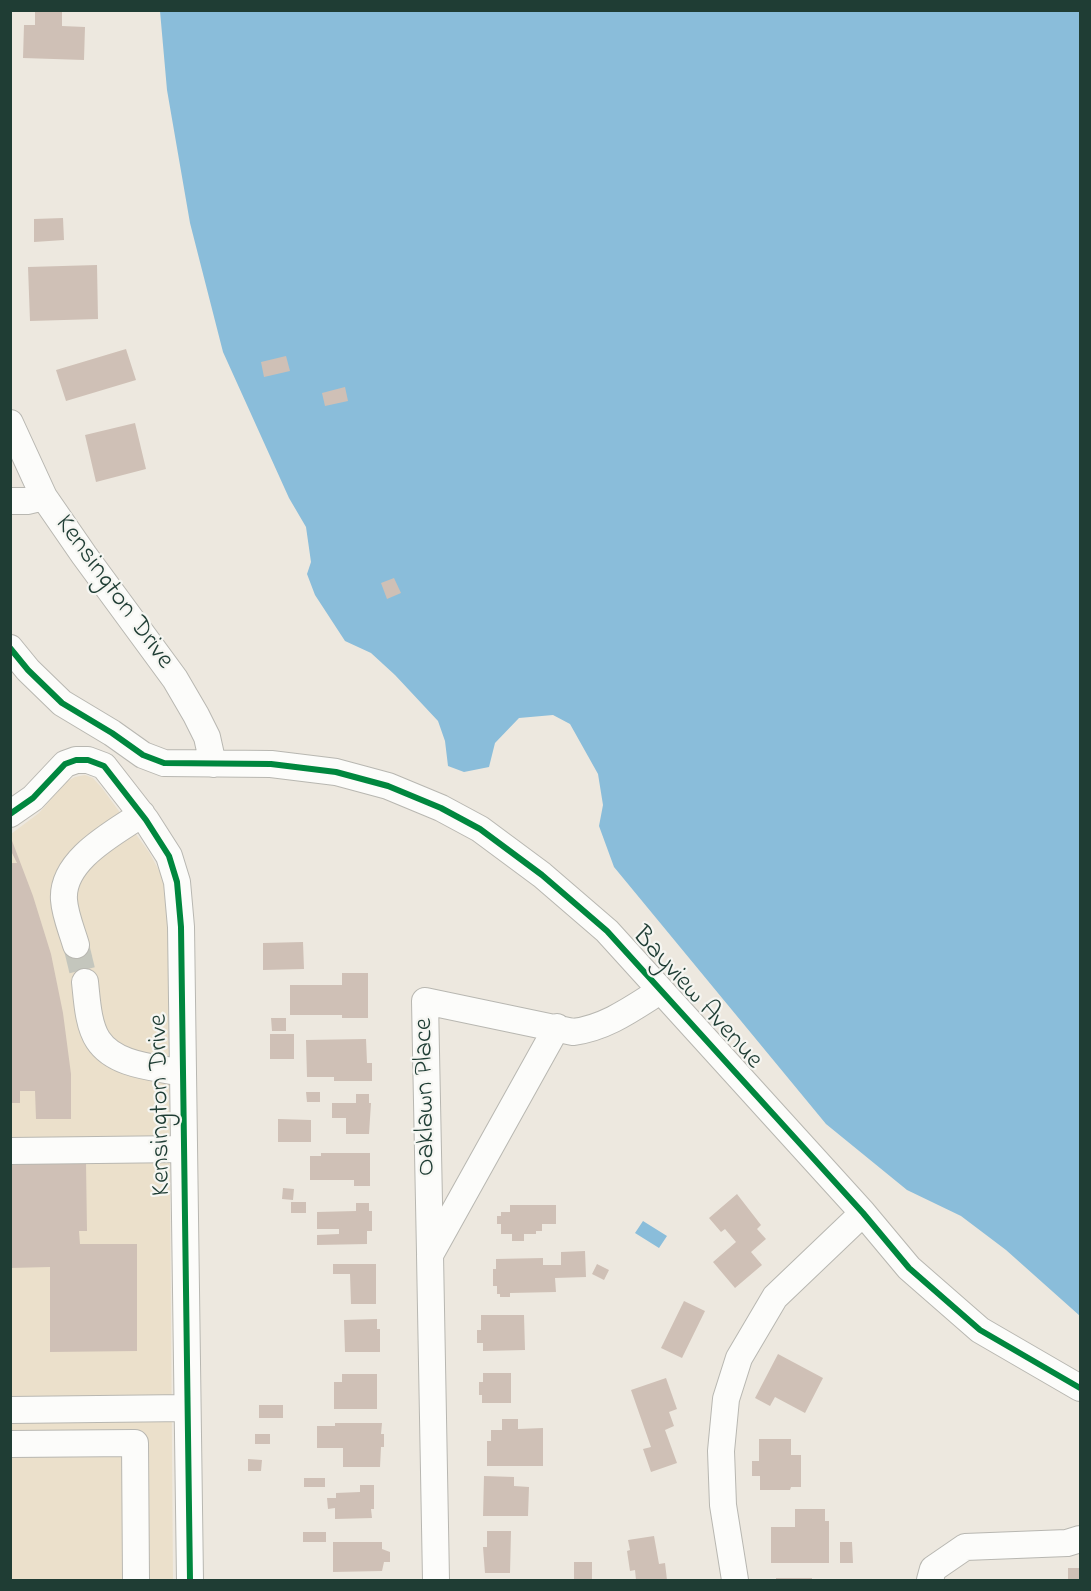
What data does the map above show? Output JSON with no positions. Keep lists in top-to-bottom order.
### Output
{
  "streets": {
    "street": ["Kensington Drive", "Bayview Avenue", "Oaklawn Place"]
  },
  "crossings": [
    ["Kensington Drive", "Bayview Avenue"],
    ["Bayview Avenue", "Oaklawn Place"]
  ]
}
